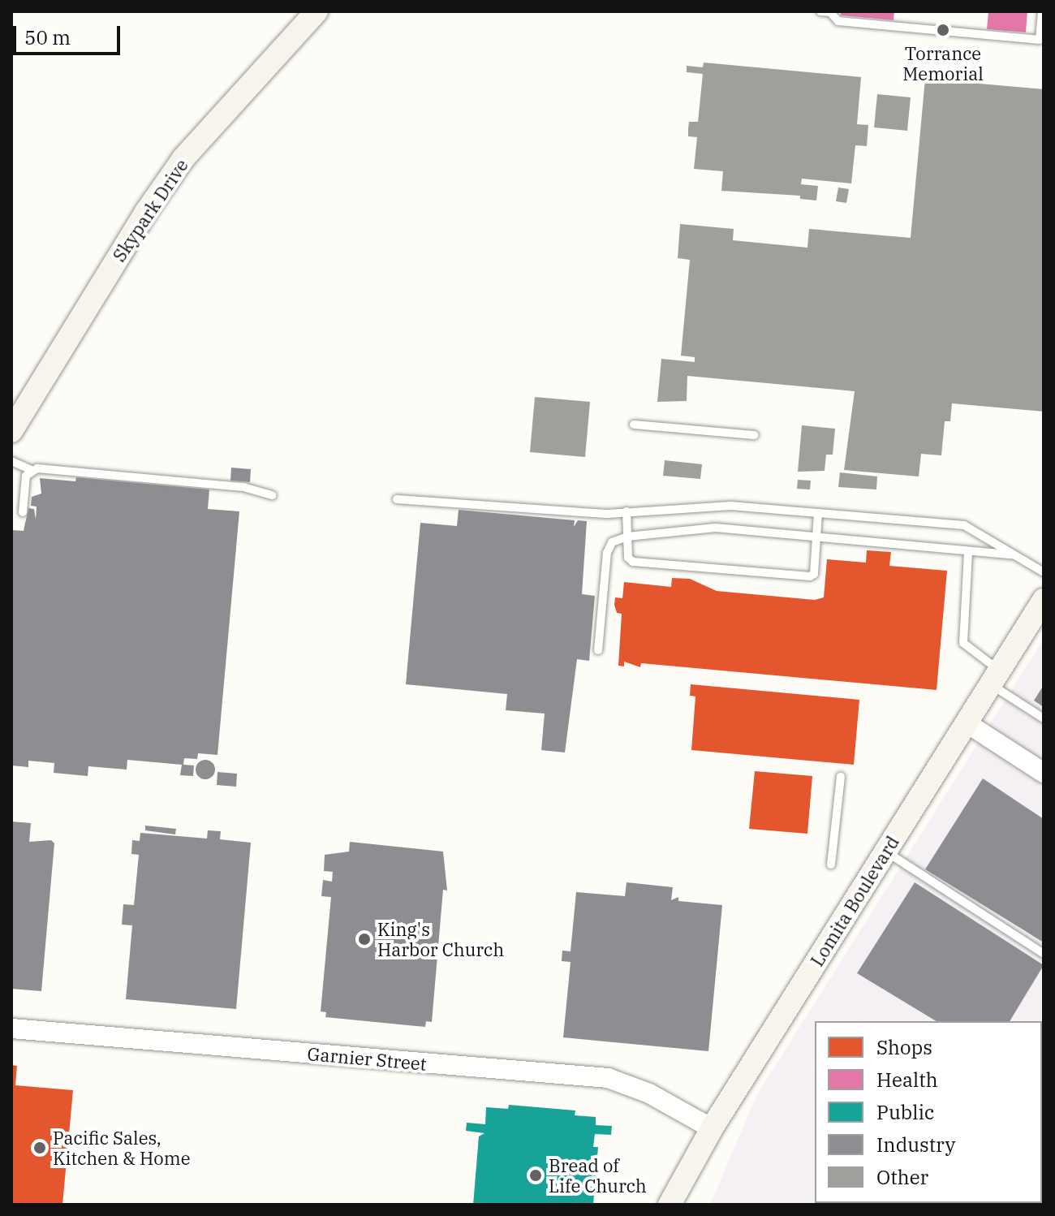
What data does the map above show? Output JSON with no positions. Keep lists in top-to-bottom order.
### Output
{
  "streets": {
    "main road": ["Skypark Drive", "Lomita Boulevard"],
    "street": ["Garnier Street"]
  },
  "crossings": [
    ["Lomita Boulevard", "Garnier Street"]
  ],
  "places": [
    "Torrance Memorial",
    "King's Harbor Church",
    "Pacific Sales, Kitchen & Home",
    "Bread of Life Church"
  ],
  "legend": [
    "Shops",
    "Health",
    "Public",
    "Industry",
    "Other"
  ],
  "scale_bar": "50 m"
}
